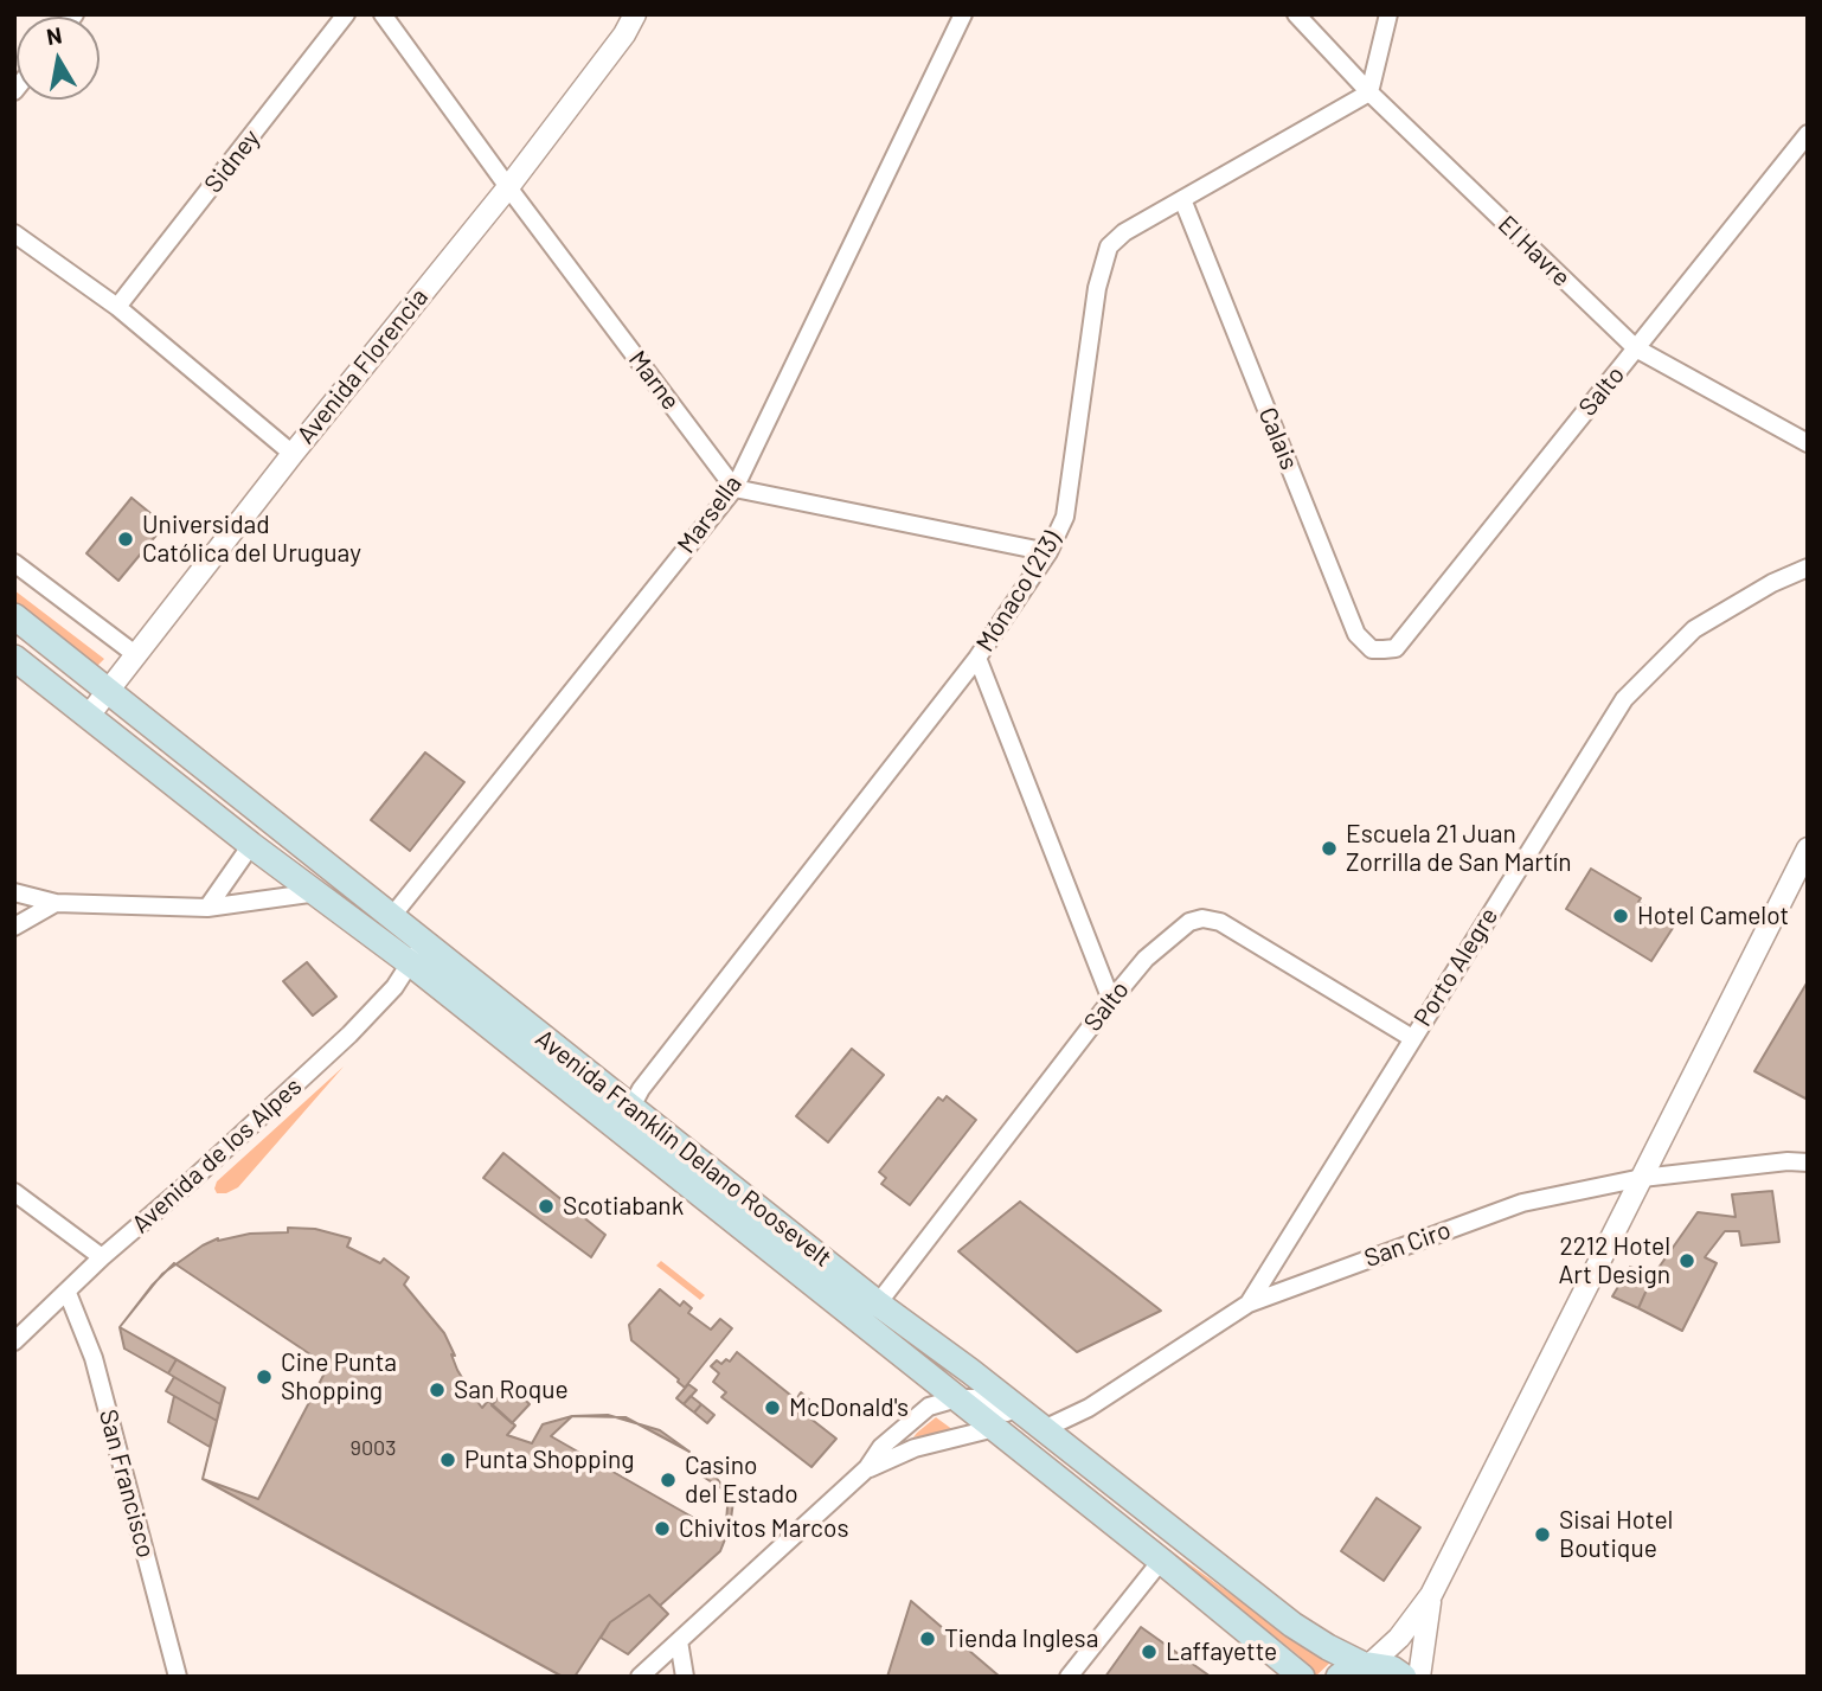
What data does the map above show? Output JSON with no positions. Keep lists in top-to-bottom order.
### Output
{
  "streets": {
    "main road": ["Avenida Franklin Delano Roosevelt"],
    "street": [
      "Sidney",
      "El Havre",
      "Avenida Florencia",
      "Marne",
      "Salto",
      "Calais",
      "Marsella",
      "Mónaco (213)",
      "Porto Alegre",
      "Avenida de los Alpes",
      "San Ciro",
      "San Francisco"
    ]
  },
  "crossings": [
    ["El Havre", "Salto"],
    ["El Havre", "Mónaco (213)"],
    ["Avenida Florencia", "Marne"],
    ["Avenida Florencia", "Avenida Franklin Delano Roosevelt"],
    ["Marne", "Marsella"],
    ["Salto", "Calais"],
    ["Salto", "Porto Alegre"],
    ["Salto", "Avenida Franklin Delano Roosevelt"],
    ["Calais", "Mónaco (213)"],
    ["Marsella", "Avenida Franklin Delano Roosevelt"],
    ["Mónaco (213)", "Avenida Franklin Delano Roosevelt"],
    ["Porto Alegre", "San Ciro"],
    ["Avenida Franklin Delano Roosevelt", "Avenida de los Alpes"],
    ["Avenida Franklin Delano Roosevelt", "San Ciro"],
    ["Avenida de los Alpes", "San Francisco"]
  ],
  "places": [
    "Universidad Católica del Uruguay",
    "Escuela 21 Juan Zorrilla de San Martín",
    "Hotel Camelot",
    "Scotiabank",
    "2212 Hotel Art Design",
    "Cine Punta Shopping",
    "San Roque",
    "McDonald's",
    "Punta Shopping",
    "Casino del Estado",
    "Chivitos Marcos",
    "Sisai Hotel Boutique",
    "Tienda Inglesa",
    "Laffayette"
  ],
  "house_numbers": ["9003"],
  "north": "top"
}
